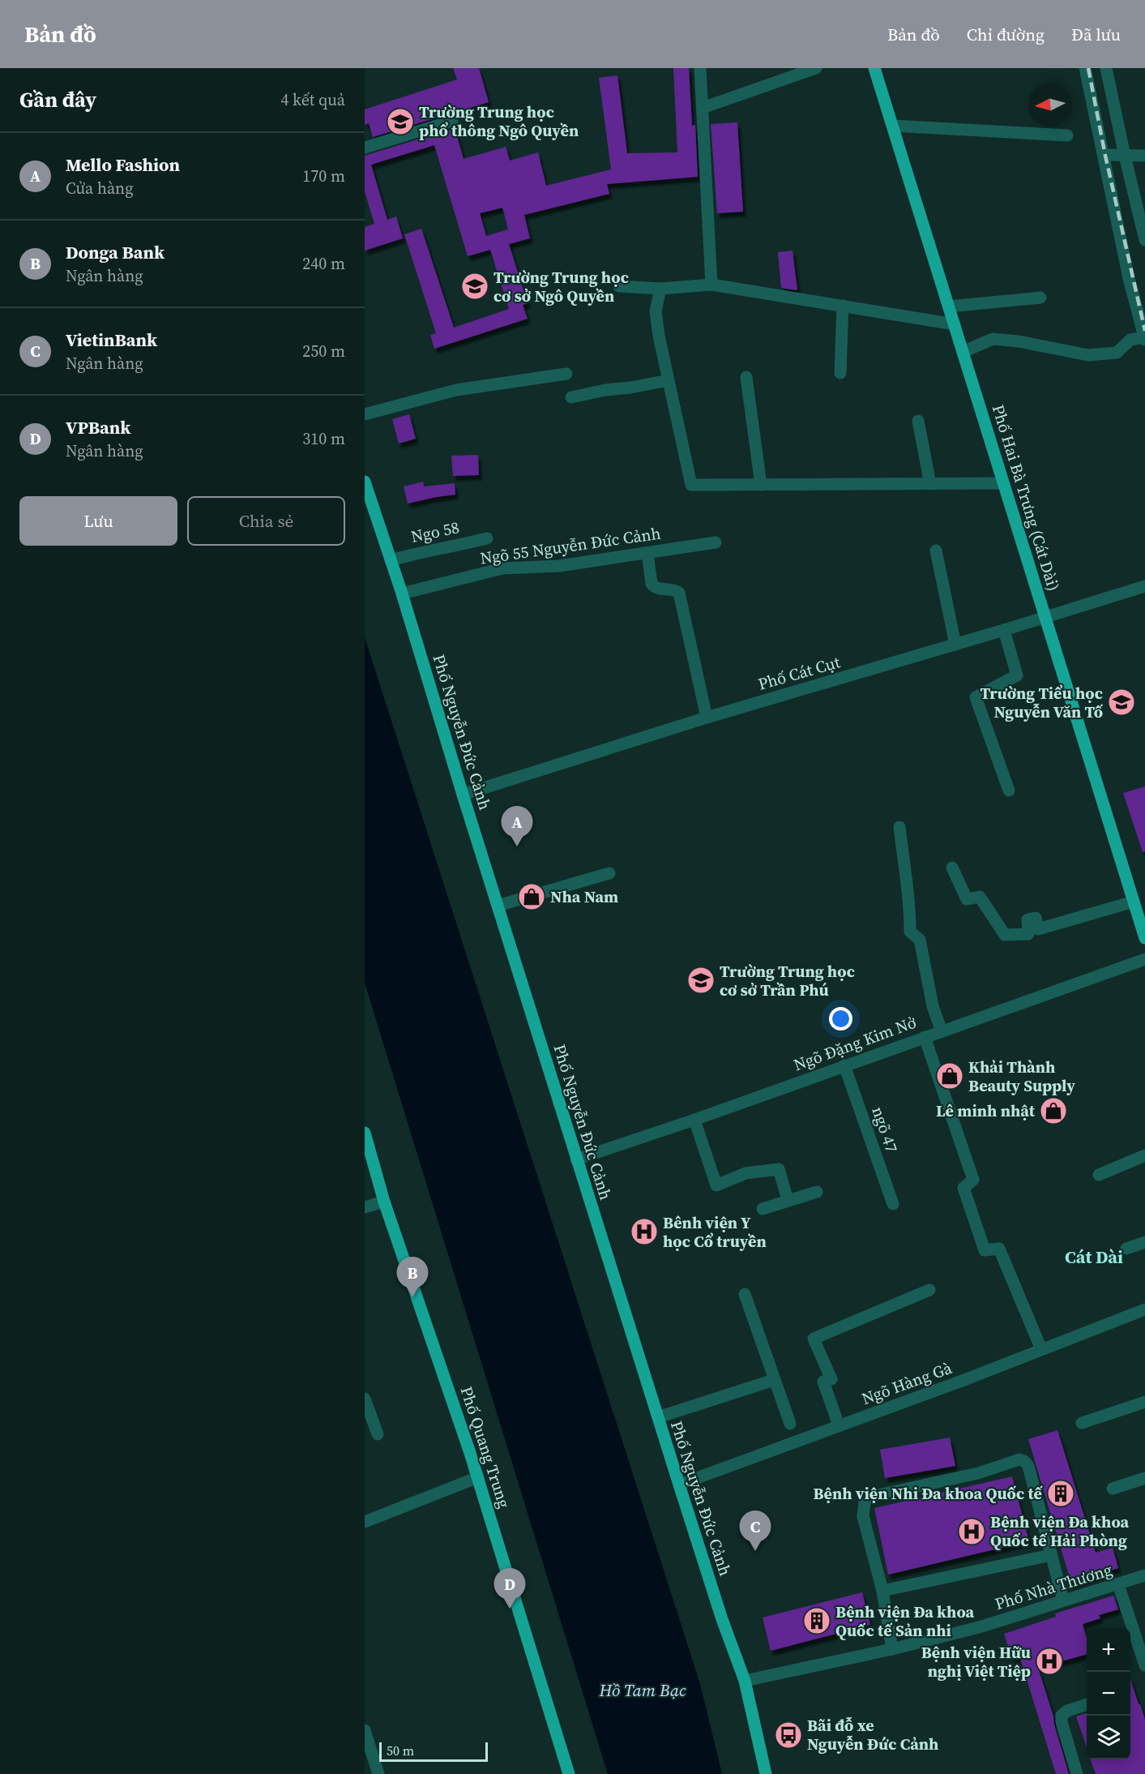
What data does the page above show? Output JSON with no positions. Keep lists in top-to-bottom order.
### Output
{
  "streets": {
    "main road": ["Phố Hai Bà Trưng (Cát Dài)", "Phố Nguyễn Đức Cảnh", "Phố Quang Trung"],
    "street": [
      "Ngo 58",
      "Ngõ 55 Nguyễn Đức Cảnh",
      "Phố Cát Cụt",
      "Ngõ Đặng Kim Nở",
      "ngõ 47",
      "Ngõ Hàng Gà",
      "Phố Nhà Thương"
    ]
  },
  "crossings": [
    ["Phố Hai Bà Trưng (Cát Dài)", "Phố Cát Cụt"],
    ["Ngo 58", "Phố Nguyễn Đức Cảnh"],
    ["Ngõ 55 Nguyễn Đức Cảnh", "Phố Nguyễn Đức Cảnh"],
    ["Phố Cát Cụt", "Phố Nguyễn Đức Cảnh"],
    ["Phố Nguyễn Đức Cảnh", "Ngõ Đặng Kim Nở"],
    ["Phố Nguyễn Đức Cảnh", "Ngõ Hàng Gà"],
    ["Phố Nguyễn Đức Cảnh", "Phố Nhà Thương"],
    ["Ngõ Đặng Kim Nở", "ngõ 47"]
  ],
  "districts": ["Cát Dài"],
  "water": ["Hồ Tam Bạc"],
  "places": {
    "school or university": [
      "Trường Trung học phổ thông Ngô Quyền",
      "Trường Trung học cơ sở Ngô Quyền",
      "Trường Tiểu học Nguyễn Văn Tố",
      "Trường Trung học cơ sở Trần Phú"
    ],
    "shop": ["Nha Nam", "Khải Thành Beauty Supply", "Lê minh nhật"],
    "hospital": ["Bênh viện Y học Cổ truyền", "Bệnh viện Đa khoa Quốc tế Hải Phòng", "Bệnh viện Hữu nghị Việt Tiệp"],
    "building": ["Bệnh viện Nhi Đa khoa Quốc tế", "Bệnh viện Đa khoa Quốc tế Sản nhi"],
    "bus stop": ["Bãi đỗ xe Nguyễn Đức Cảnh"]
  },
  "scale_bar": "50 m",
  "north": "left",
  "page": {
    "header": "Bản đồ",
    "nav": ["Bản đồ", "Chỉ đường", "Đã lưu"],
    "heading": ["Gần đây", "4 kết quả"],
    "list": [
      {
        "mark": "A",
        "name": "Mello Fashion",
        "note": "Cửa hàng",
        "value": "170 m"
      },
      {
        "mark": "B",
        "name": "Donga Bank",
        "note": "Ngân hàng",
        "value": "240 m"
      },
      {
        "mark": "C",
        "name": "VietinBank",
        "note": "Ngân hàng",
        "value": "250 m"
      },
      {
        "mark": "D",
        "name": "VPBank",
        "note": "Ngân hàng",
        "value": "310 m"
      }
    ],
    "buttons": ["Lưu", "Chia sẻ"],
    "pins": [
      "A",
      "B",
      "C",
      "D"
    ],
    "map_buttons": ["+", "−"],
    "scale": "50 m"
  }
}
